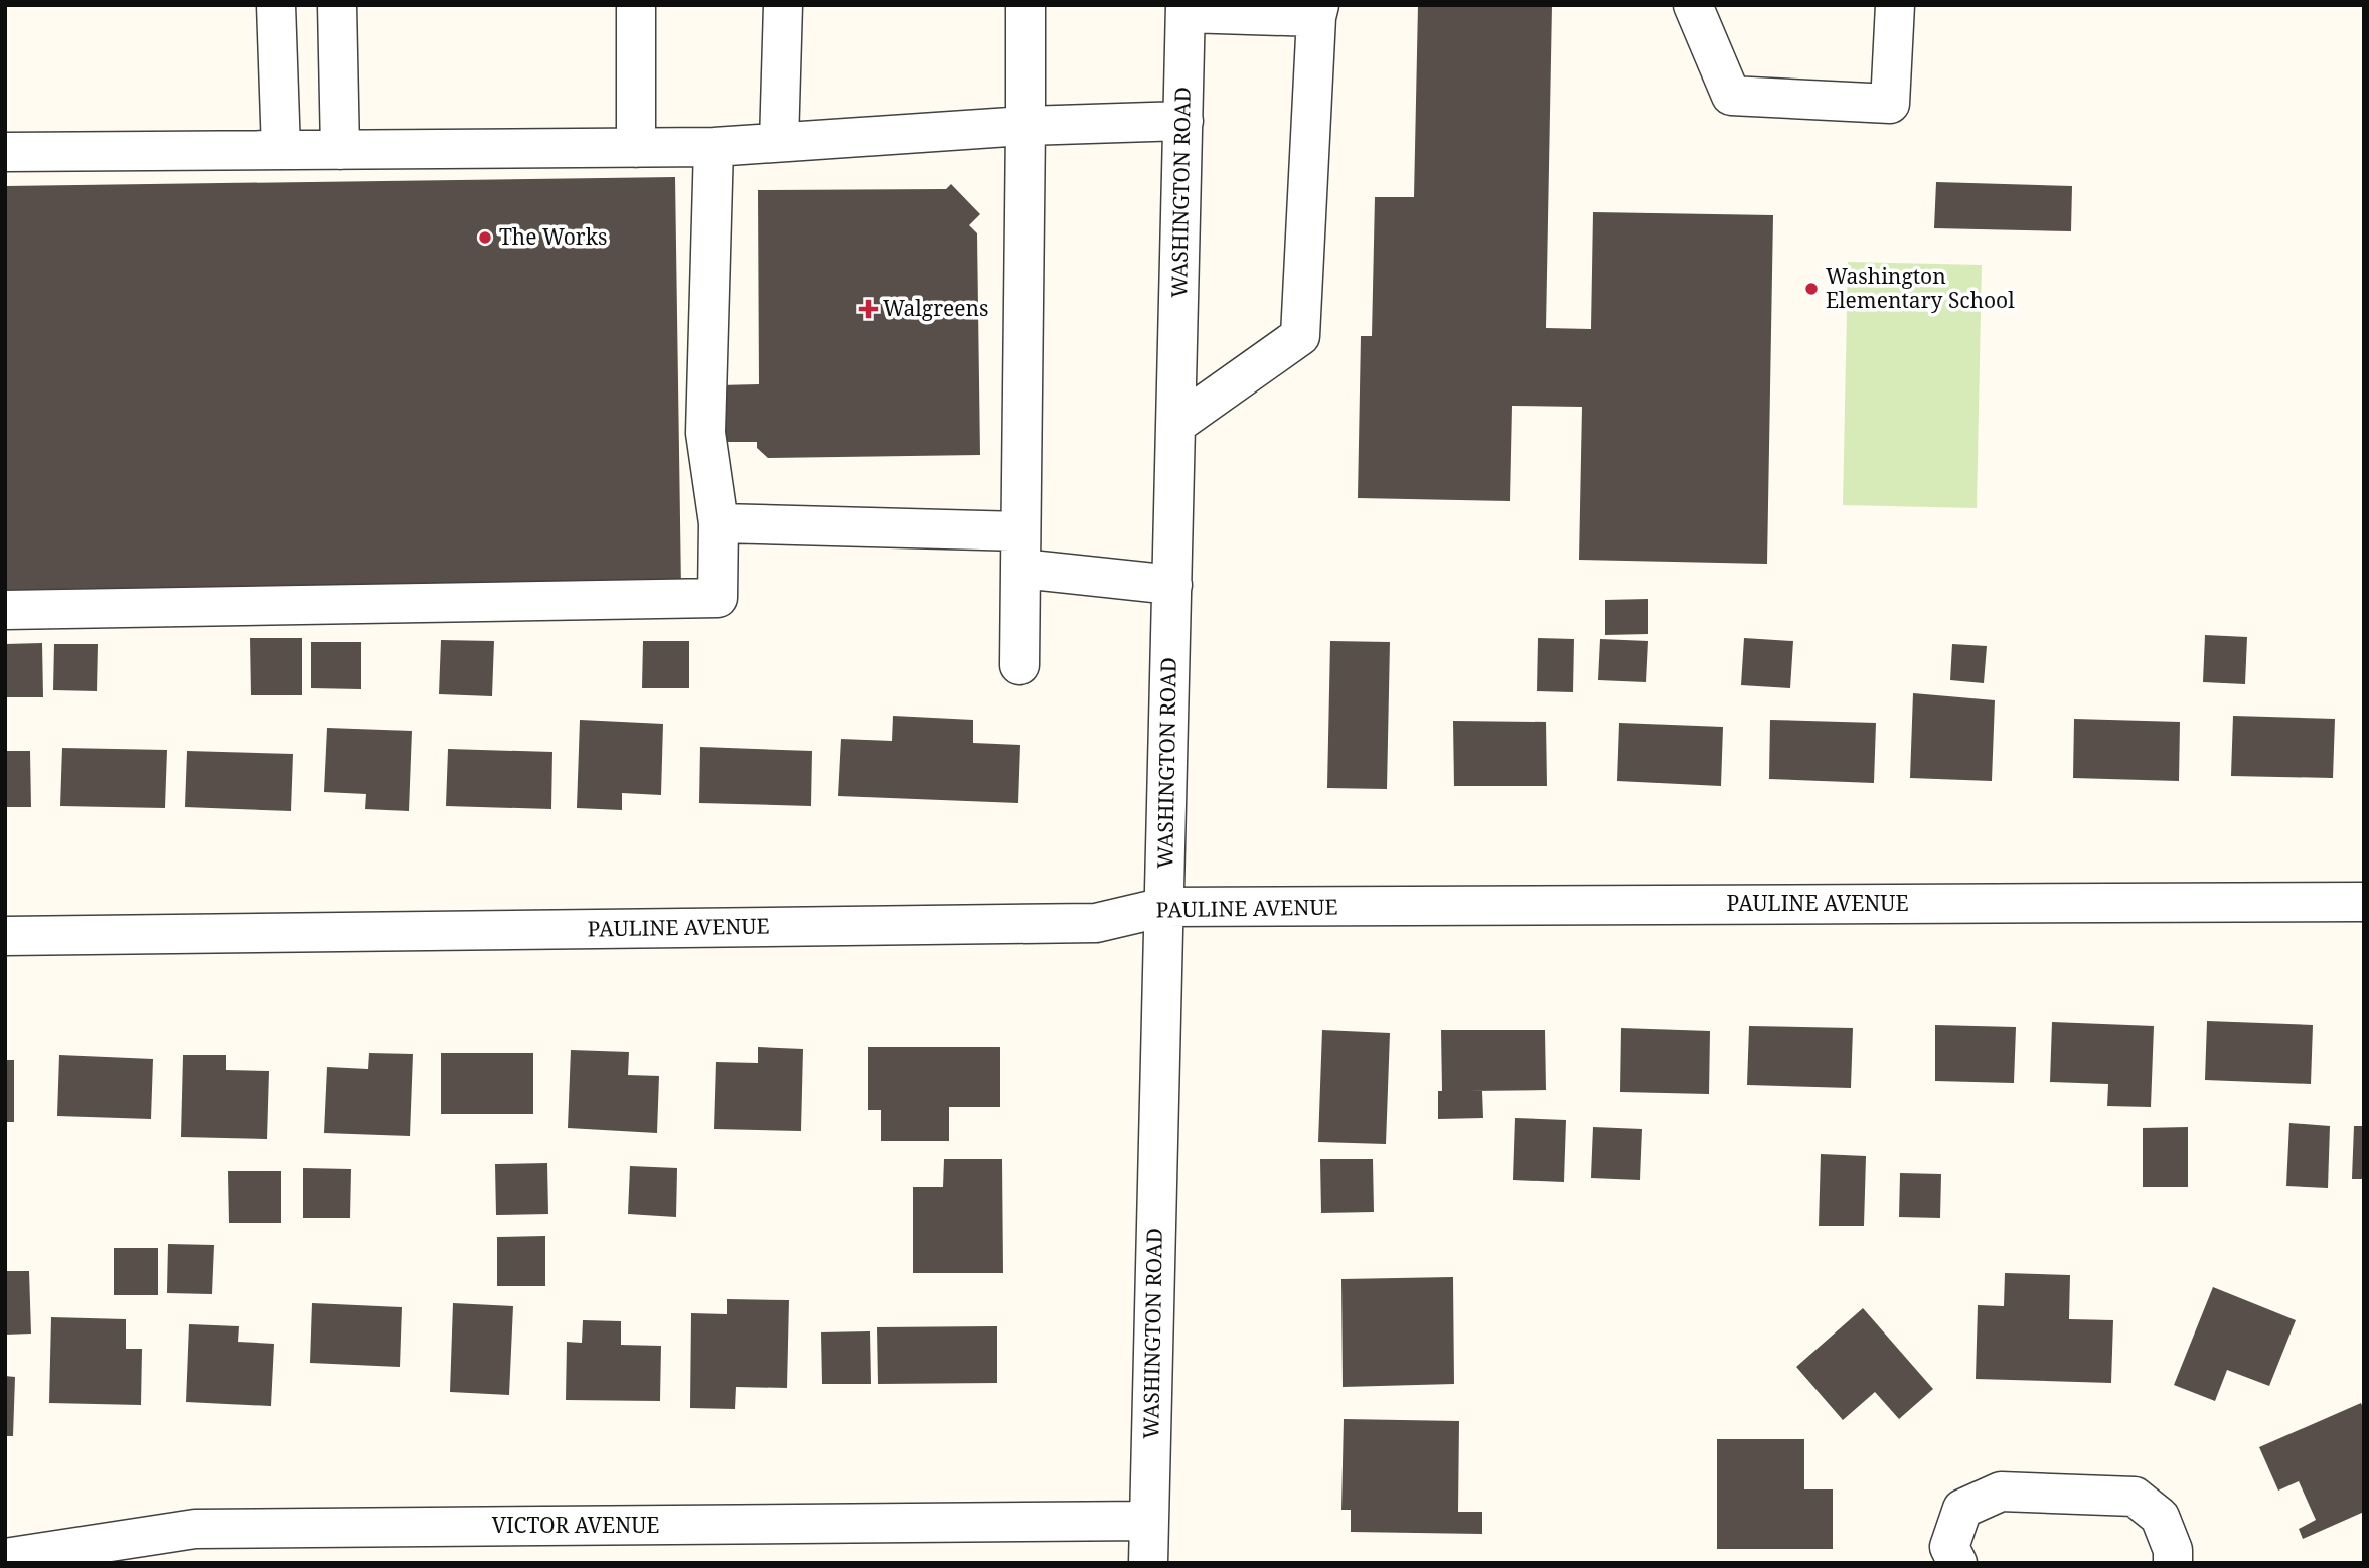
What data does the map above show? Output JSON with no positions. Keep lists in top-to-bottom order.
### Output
{
  "streets": {
    "street": ["WASHINGTON ROAD", "PAULINE AVENUE", "VICTOR AVENUE"]
  },
  "crossings": [
    ["WASHINGTON ROAD", "PAULINE AVENUE"],
    ["WASHINGTON ROAD", "VICTOR AVENUE"]
  ],
  "places": {
    "other": ["The Works", "Washington Elementary School"],
    "health": ["Walgreens"]
  }
}
